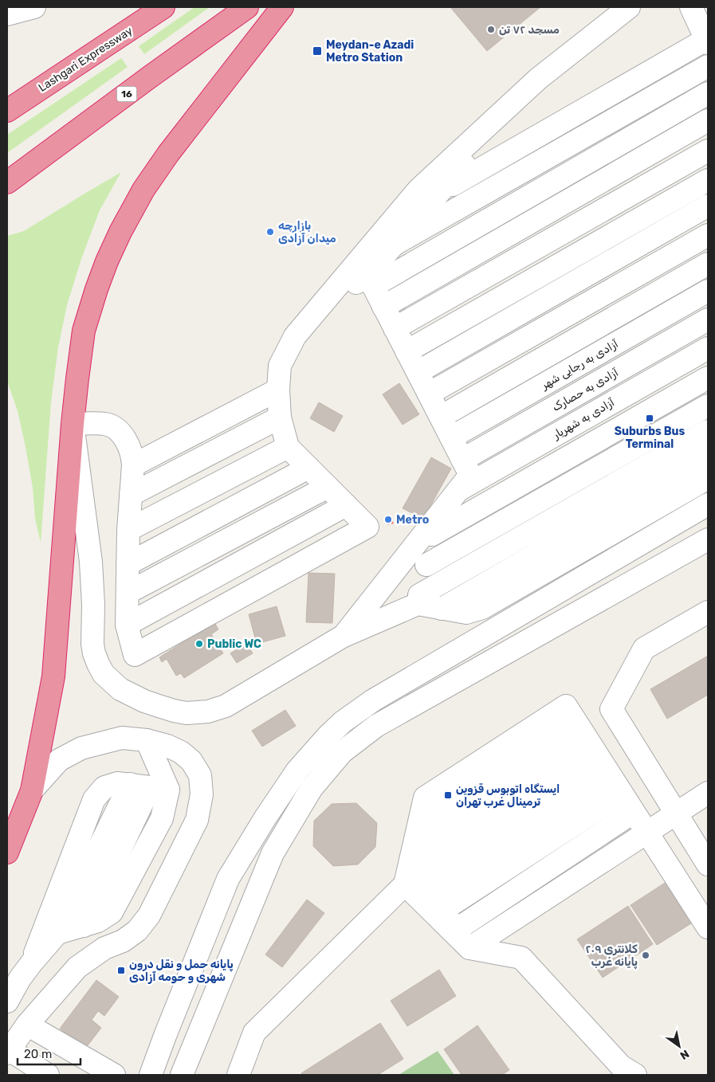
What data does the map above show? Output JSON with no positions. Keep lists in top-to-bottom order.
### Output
{
  "streets": {
    "highway": ["Lashgari Expressway", "16"],
    "lane": ["آزادی به رجایی شهر", "آزادی به حصارک", "آزادی به شهریار"]
  },
  "crossings": [
    ["آزادی به حصارک", "آزادی به شهریار"]
  ],
  "places": {
    "other": [
      "مسجد ۷۲ تن",
      "بازارچه میدان آزادی",
      "Metro",
      "Public WC",
      "کلانتری ۲۰۹ پایانه غرب"
    ],
    "transit": [
      "Meydan-e Azadi Metro Station",
      "Suburbs Bus Terminal",
      "ایستگاه اتوبوس قزوین ترمینال غرب تهران",
      "پایانه حمل و نقل درون شهری و حومه آزادی"
    ]
  },
  "scale_bar": "20 m",
  "north": "bottom right"
}
